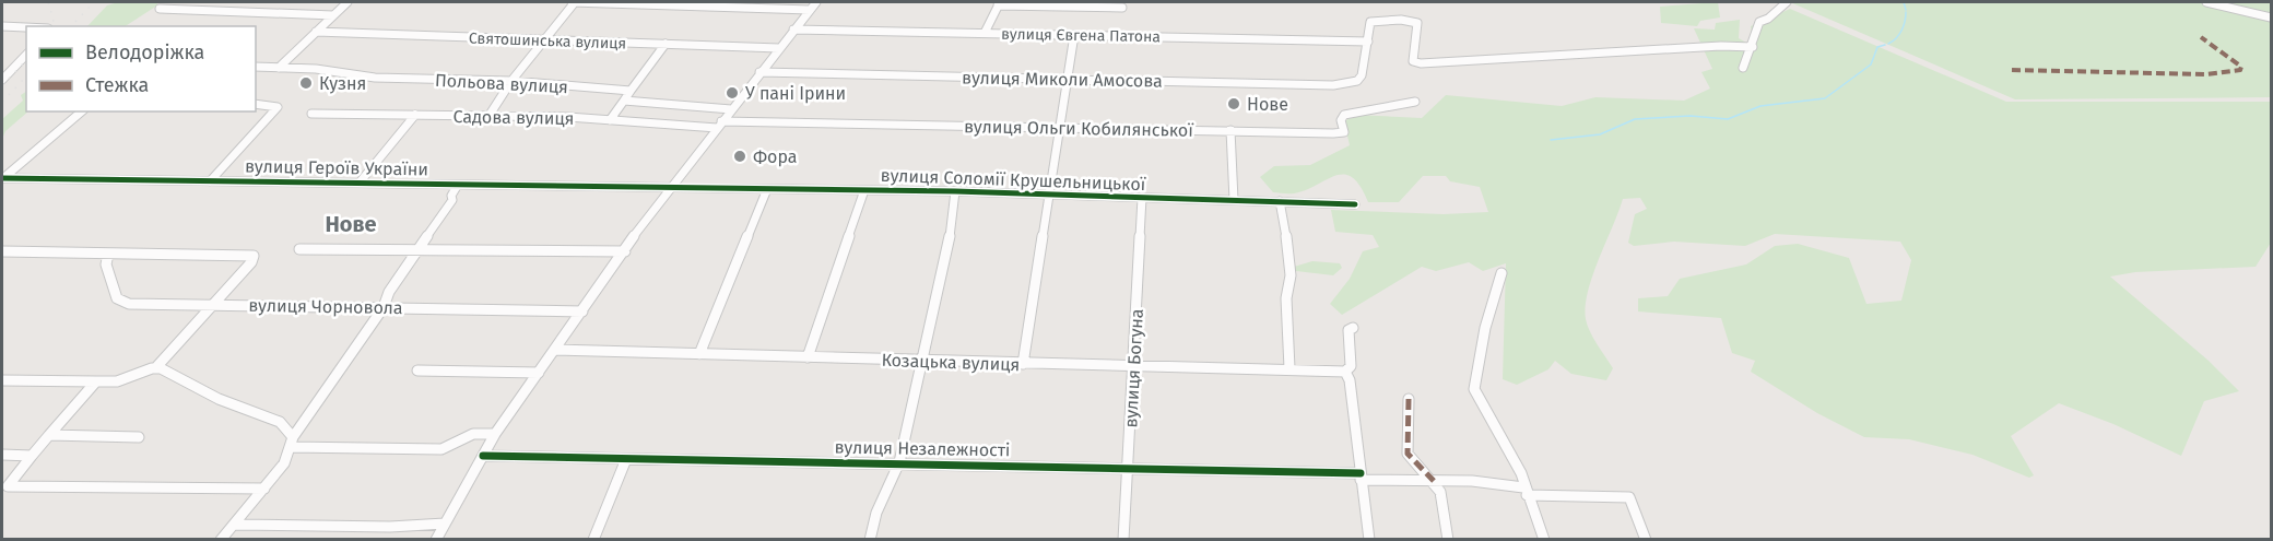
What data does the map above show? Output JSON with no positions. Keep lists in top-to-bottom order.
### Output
{
  "streets": {
    "street": [
      "вулиця Євгена Патона",
      "Святошинська вулиця",
      "вулиця Миколи Амосова",
      "Польова вулиця",
      "Садова вулиця",
      "вулиця Ольги Кобилянської",
      "вулиця Героїв України",
      "вулиця Соломії Крушельницької",
      "вулиця Чорновола",
      "Козацька вулиця",
      "вулиця Богуна",
      "вулиця Незалежності"
    ]
  },
  "crossings": [
    ["вулиця Євгена Патона", "вулиця Миколи Амосова"],
    ["Садова вулиця", "вулиця Ольги Кобилянської"],
    ["вулиця Героїв України", "вулиця Соломії Крушельницької"],
    ["вулиця Соломії Крушельницької", "вулиця Богуна"],
    ["Козацька вулиця", "вулиця Богуна"],
    ["вулиця Богуна", "вулиця Незалежності"]
  ],
  "districts": ["Нове"],
  "places": [
    "Кузня",
    "У пані Ірини",
    "Нове",
    "Фора"
  ],
  "legend": ["Велодоріжка", "Стежка"]
}
